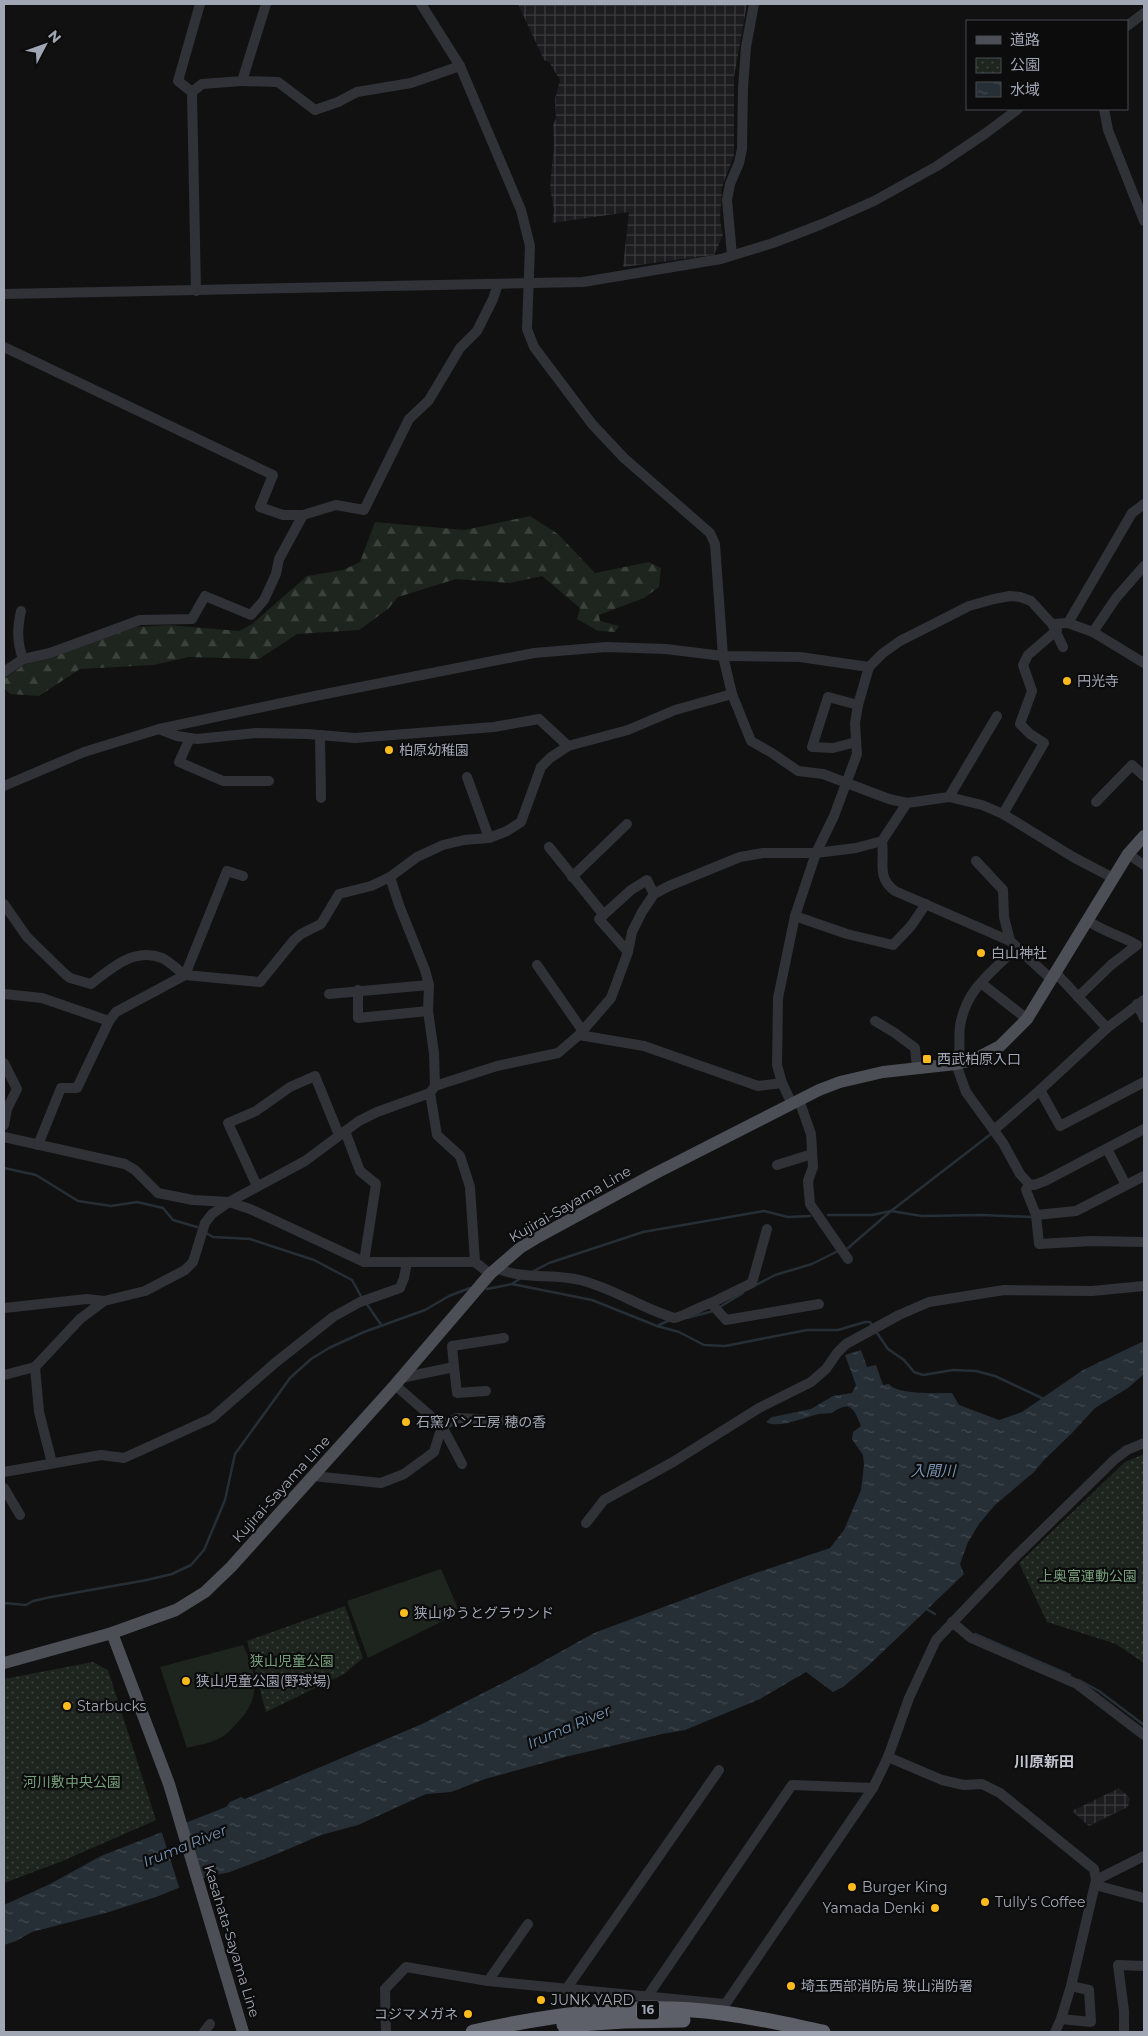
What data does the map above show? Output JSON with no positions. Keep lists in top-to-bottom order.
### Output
{
  "streets": {
    "highway": ["16"],
    "main road": ["Kujirai-Sayama Line", "Kasahata-Sayama Line"]
  },
  "crossings": [
    ["Kujirai-Sayama Line", "Kasahata-Sayama Line"]
  ],
  "districts": ["川原新田"],
  "water": ["入間川", "Iruma River"],
  "parks": ["上奥富運動公園", "狭山児童公園", "河川敷中央公園"],
  "places": {
    "other": [
      "円光寺",
      "柏原幼稚園",
      "白山神社",
      "石窯パン工房 穂の香",
      "狭山ゆうとグラウンド",
      "狭山児童公園(野球場)",
      "Starbucks",
      "Burger King",
      "Tully's Coffee",
      "Yamada Denki",
      "埼玉西部消防局 狭山消防署",
      "JUNK YARD",
      "コジマメガネ"
    ],
    "transit": ["西武柏原入口"]
  },
  "legend": ["道路", "公園", "水域"],
  "north": "top right"
}
